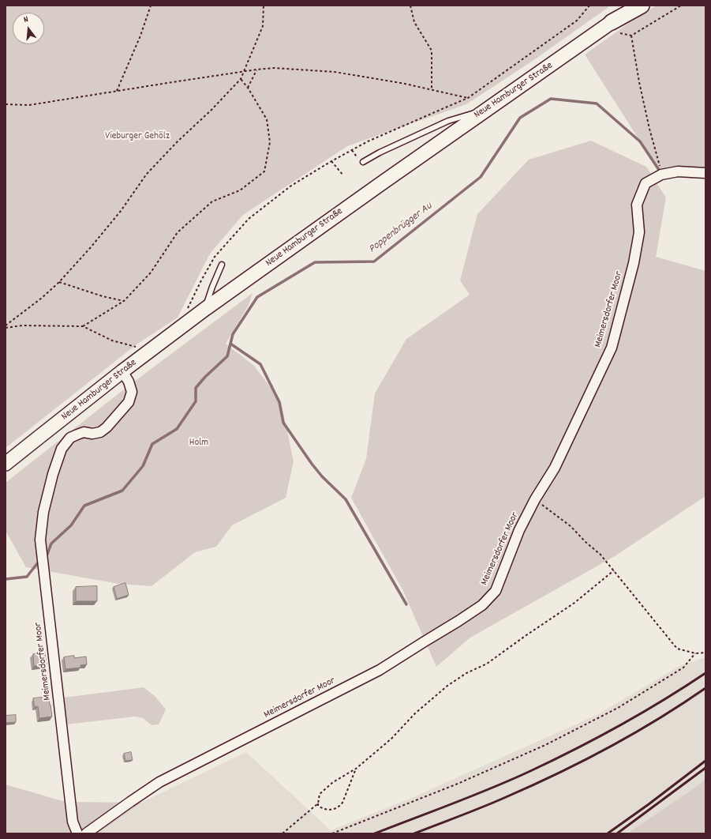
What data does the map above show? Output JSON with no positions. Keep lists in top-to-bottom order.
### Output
{
  "streets": {
    "main road": ["Neue Hamburger Straße"],
    "street": ["Meimersdorfer Moor"]
  },
  "crossings": [
    ["Neue Hamburger Straße", "Meimersdorfer Moor"]
  ],
  "water": ["Poppenbrügger Au"],
  "parks": ["Vieburger Gehölz", "Holm"],
  "north": "top"
}
